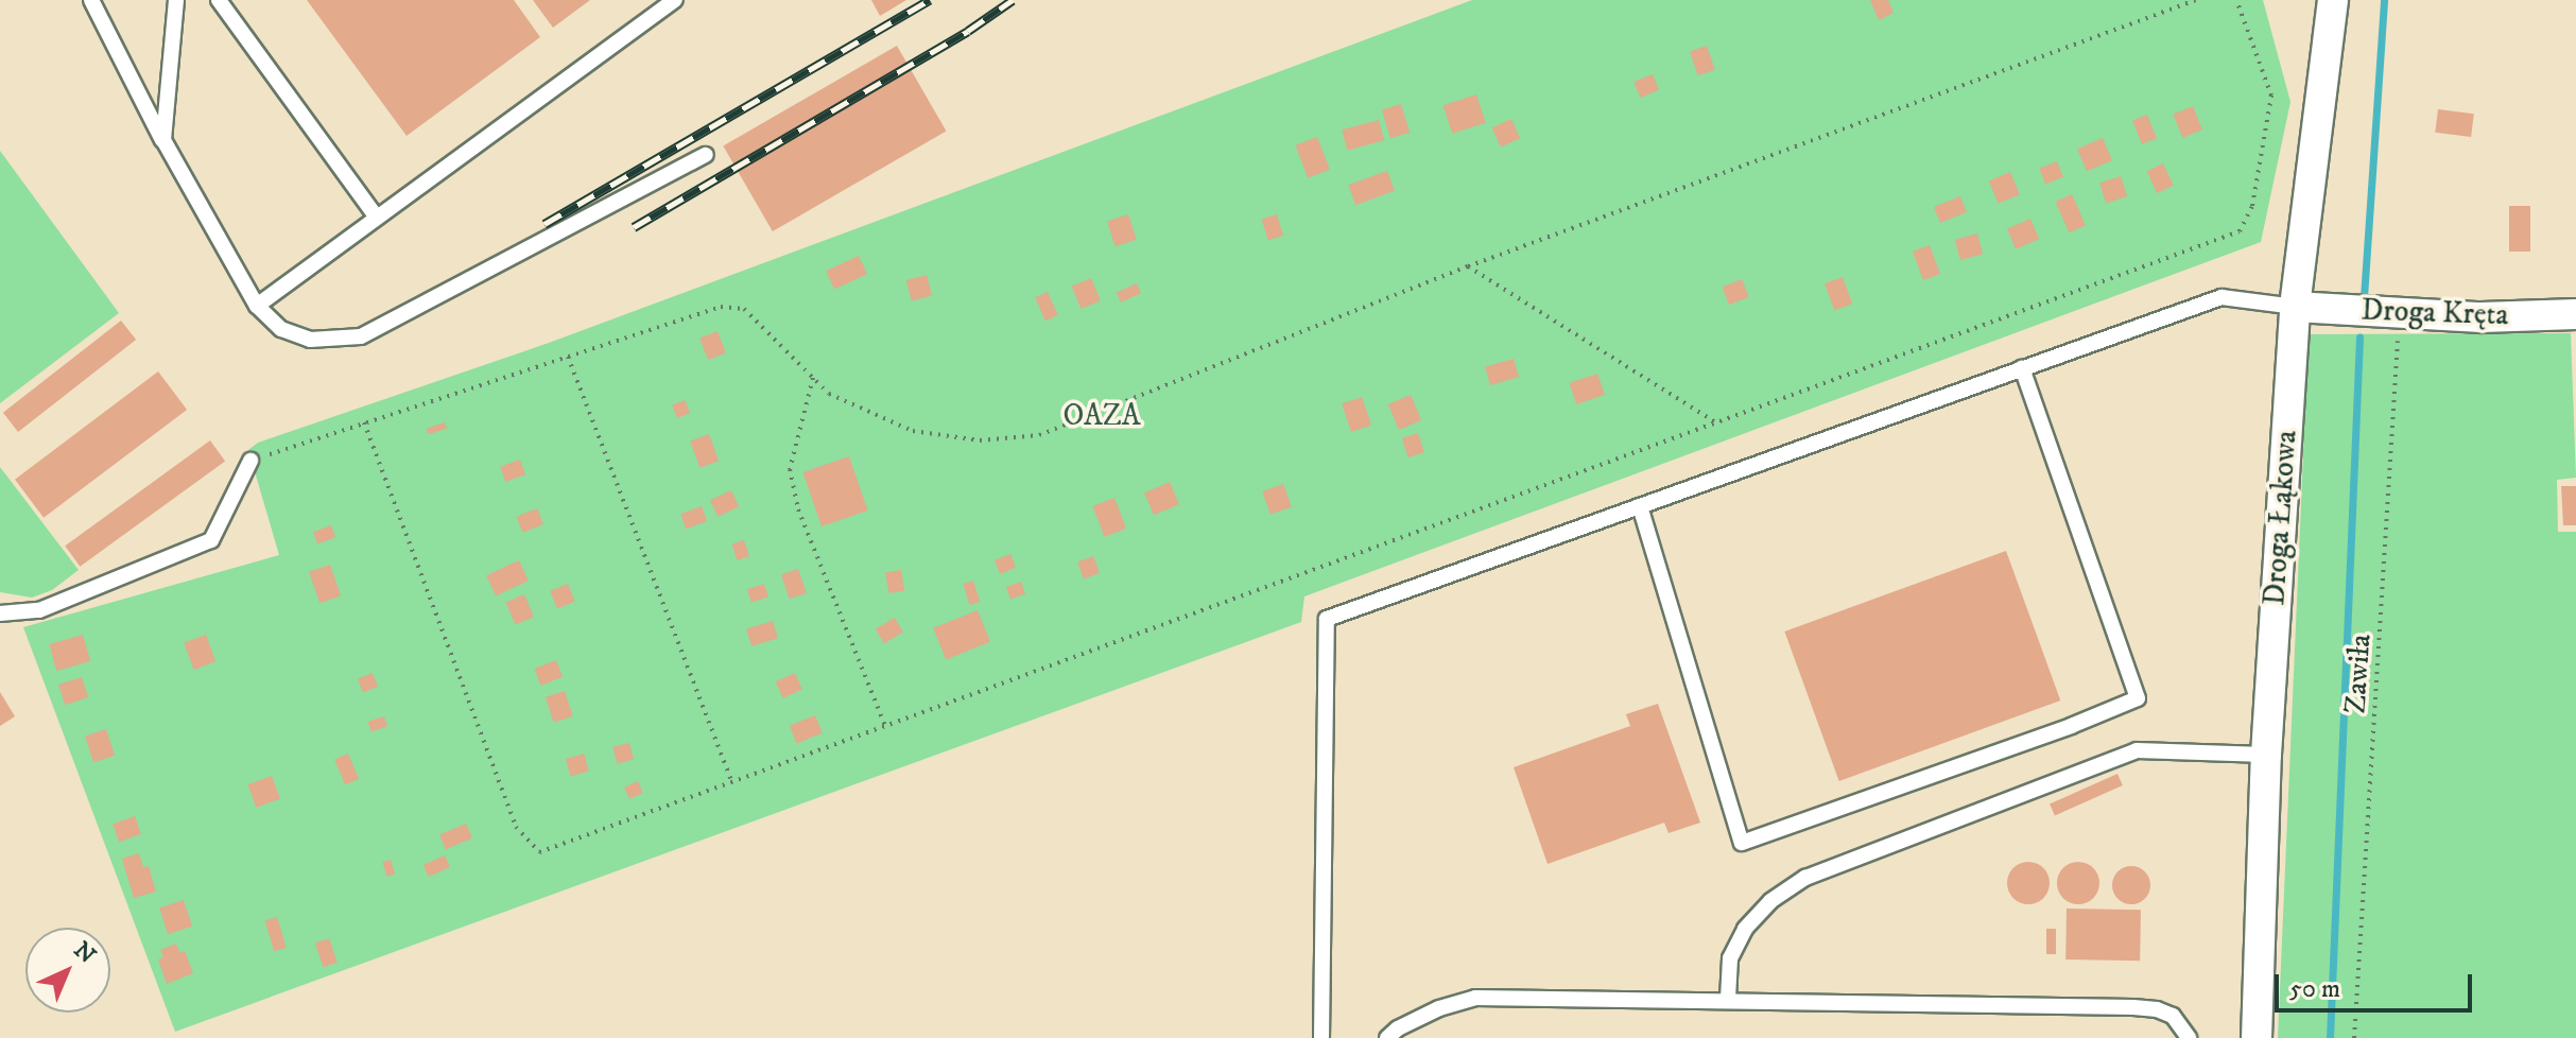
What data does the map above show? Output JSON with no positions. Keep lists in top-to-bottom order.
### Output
{
  "streets": {
    "street": ["Droga Kręta", "Droga Łąkowa"],
    "path": ["Zawiła"]
  },
  "crossings": [
    ["Droga Kręta", "Droga Łąkowa"],
    ["Droga Kręta", "Zawiła"]
  ],
  "parks": ["OAZA"],
  "scale_bar": "50 m",
  "north": "top right"
}
